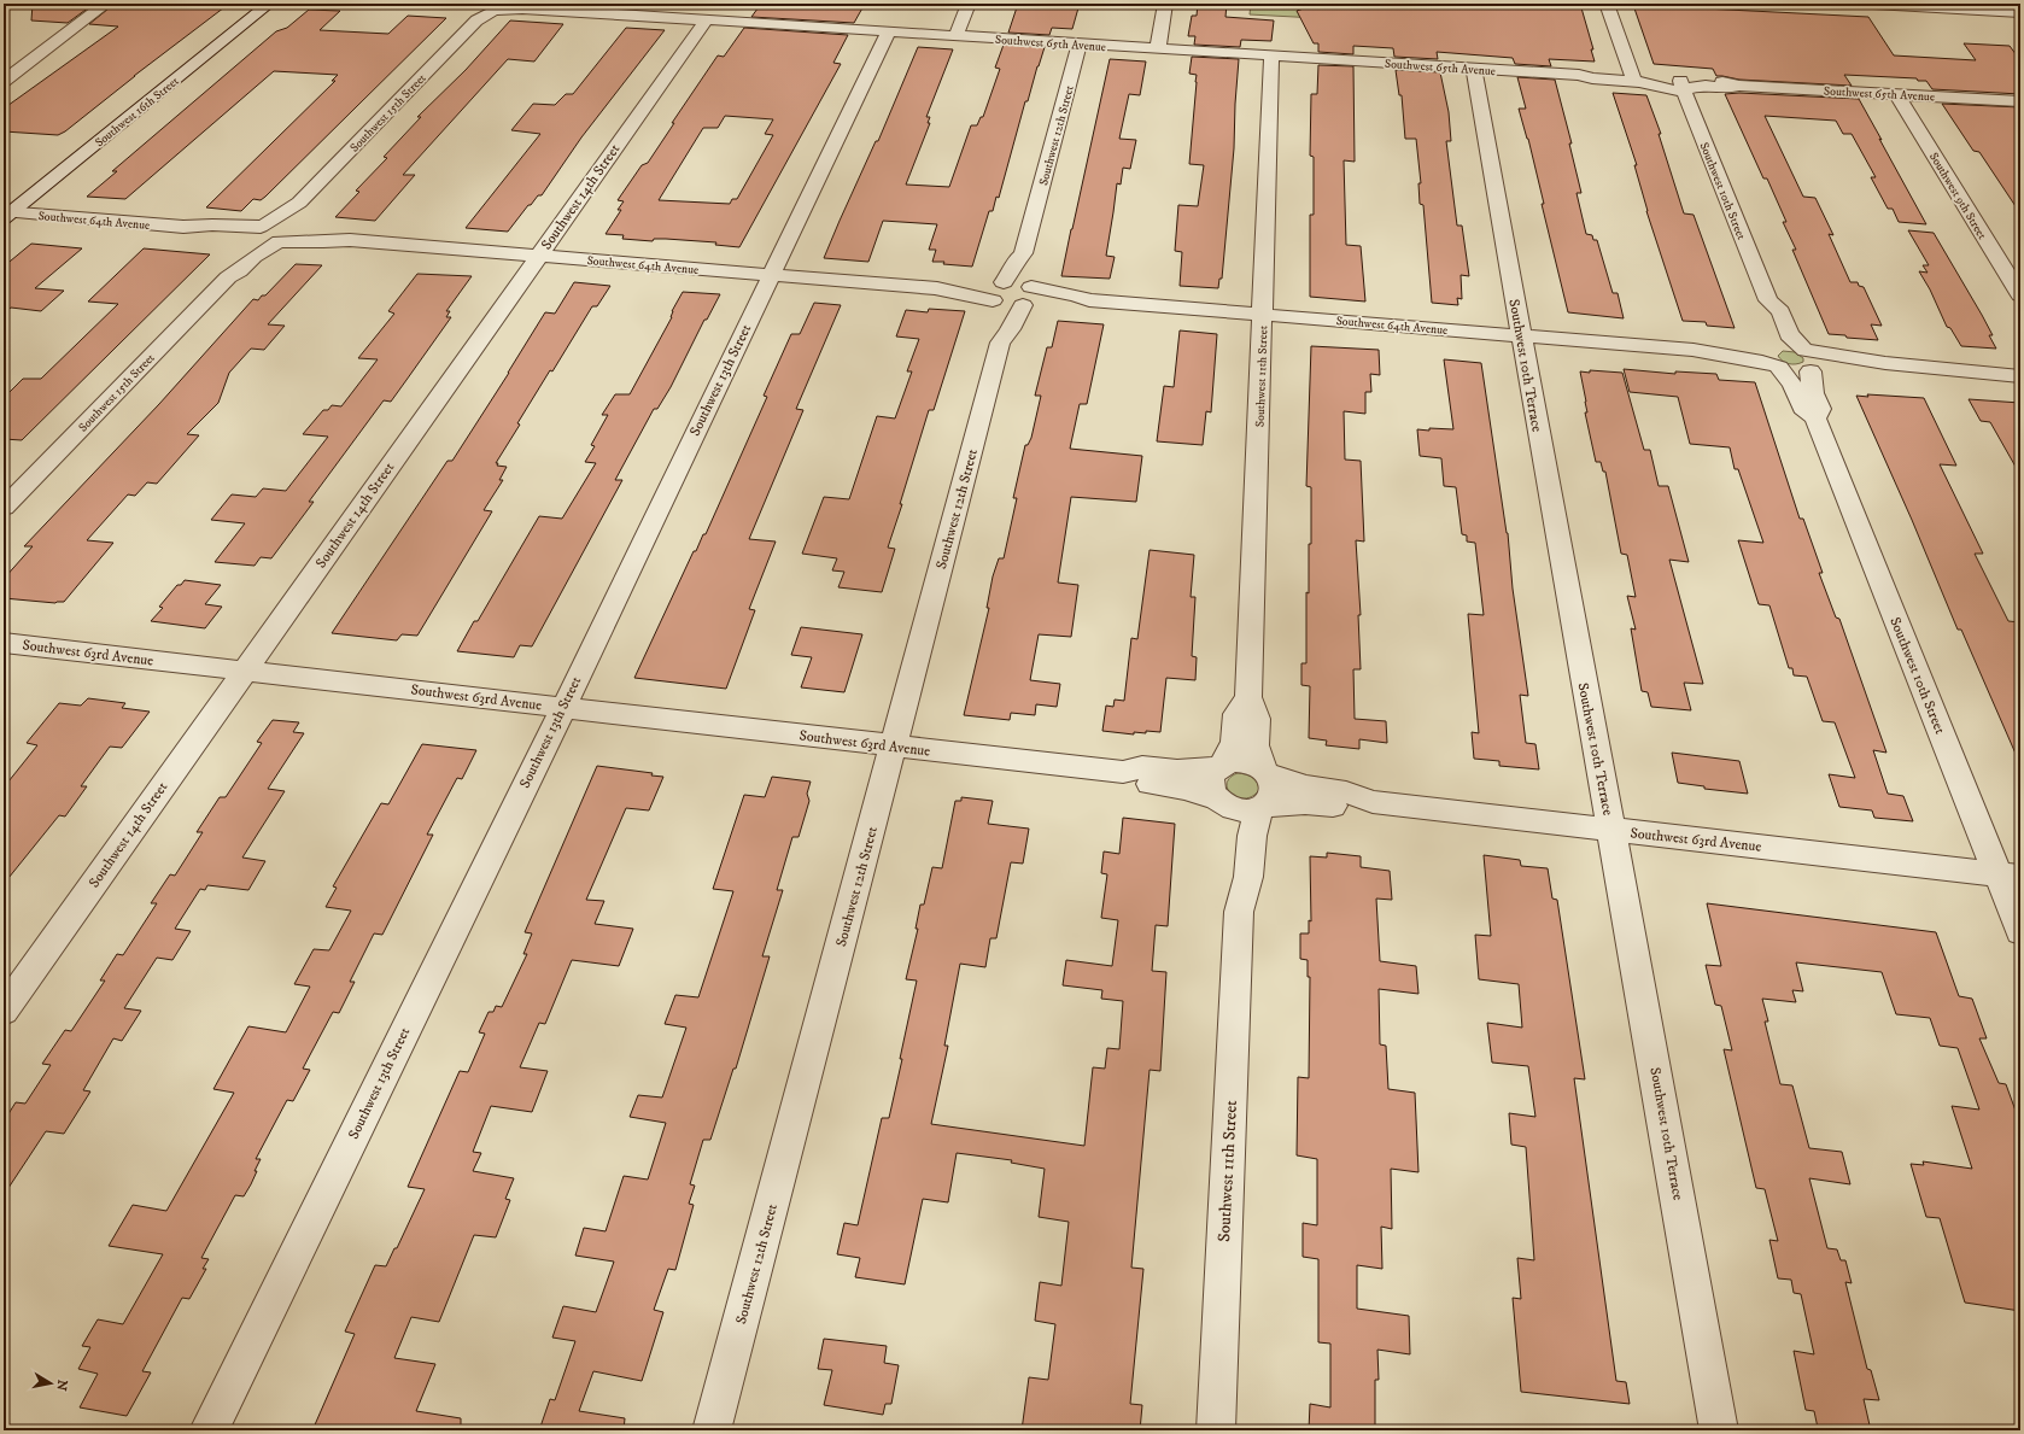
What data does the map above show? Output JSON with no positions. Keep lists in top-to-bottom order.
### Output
{
  "streets": {
    "street": [
      "Southwest 65th Avenue",
      "Southwest 16th Street",
      "Southwest 15th Street",
      "Southwest 12th Street",
      "Southwest 10th Street",
      "Southwest 9th Street",
      "Southwest 14th Street",
      "Southwest 64th Avenue",
      "Southwest 10th Terrace",
      "Southwest 11th Street",
      "Southwest 13th Street",
      "Southwest 63rd Avenue"
    ]
  },
  "crossings": [
    ["Southwest 65th Avenue", "Southwest 15th Street"],
    ["Southwest 65th Avenue", "Southwest 12th Street"],
    ["Southwest 65th Avenue", "Southwest 10th Street"],
    ["Southwest 65th Avenue", "Southwest 9th Street"],
    ["Southwest 65th Avenue", "Southwest 14th Street"],
    ["Southwest 65th Avenue", "Southwest 10th Terrace"],
    ["Southwest 65th Avenue", "Southwest 11th Street"],
    ["Southwest 65th Avenue", "Southwest 13th Street"],
    ["Southwest 16th Street", "Southwest 64th Avenue"],
    ["Southwest 15th Street", "Southwest 64th Avenue"],
    ["Southwest 12th Street", "Southwest 64th Avenue"],
    ["Southwest 12th Street", "Southwest 63rd Avenue"],
    ["Southwest 10th Street", "Southwest 64th Avenue"],
    ["Southwest 10th Street", "Southwest 63rd Avenue"],
    ["Southwest 14th Street", "Southwest 64th Avenue"],
    ["Southwest 14th Street", "Southwest 63rd Avenue"],
    ["Southwest 64th Avenue", "Southwest 10th Terrace"],
    ["Southwest 64th Avenue", "Southwest 11th Street"],
    ["Southwest 64th Avenue", "Southwest 13th Street"],
    ["Southwest 10th Terrace", "Southwest 63rd Avenue"],
    ["Southwest 11th Street", "Southwest 63rd Avenue"],
    ["Southwest 13th Street", "Southwest 63rd Avenue"]
  ],
  "north": "right"
}
